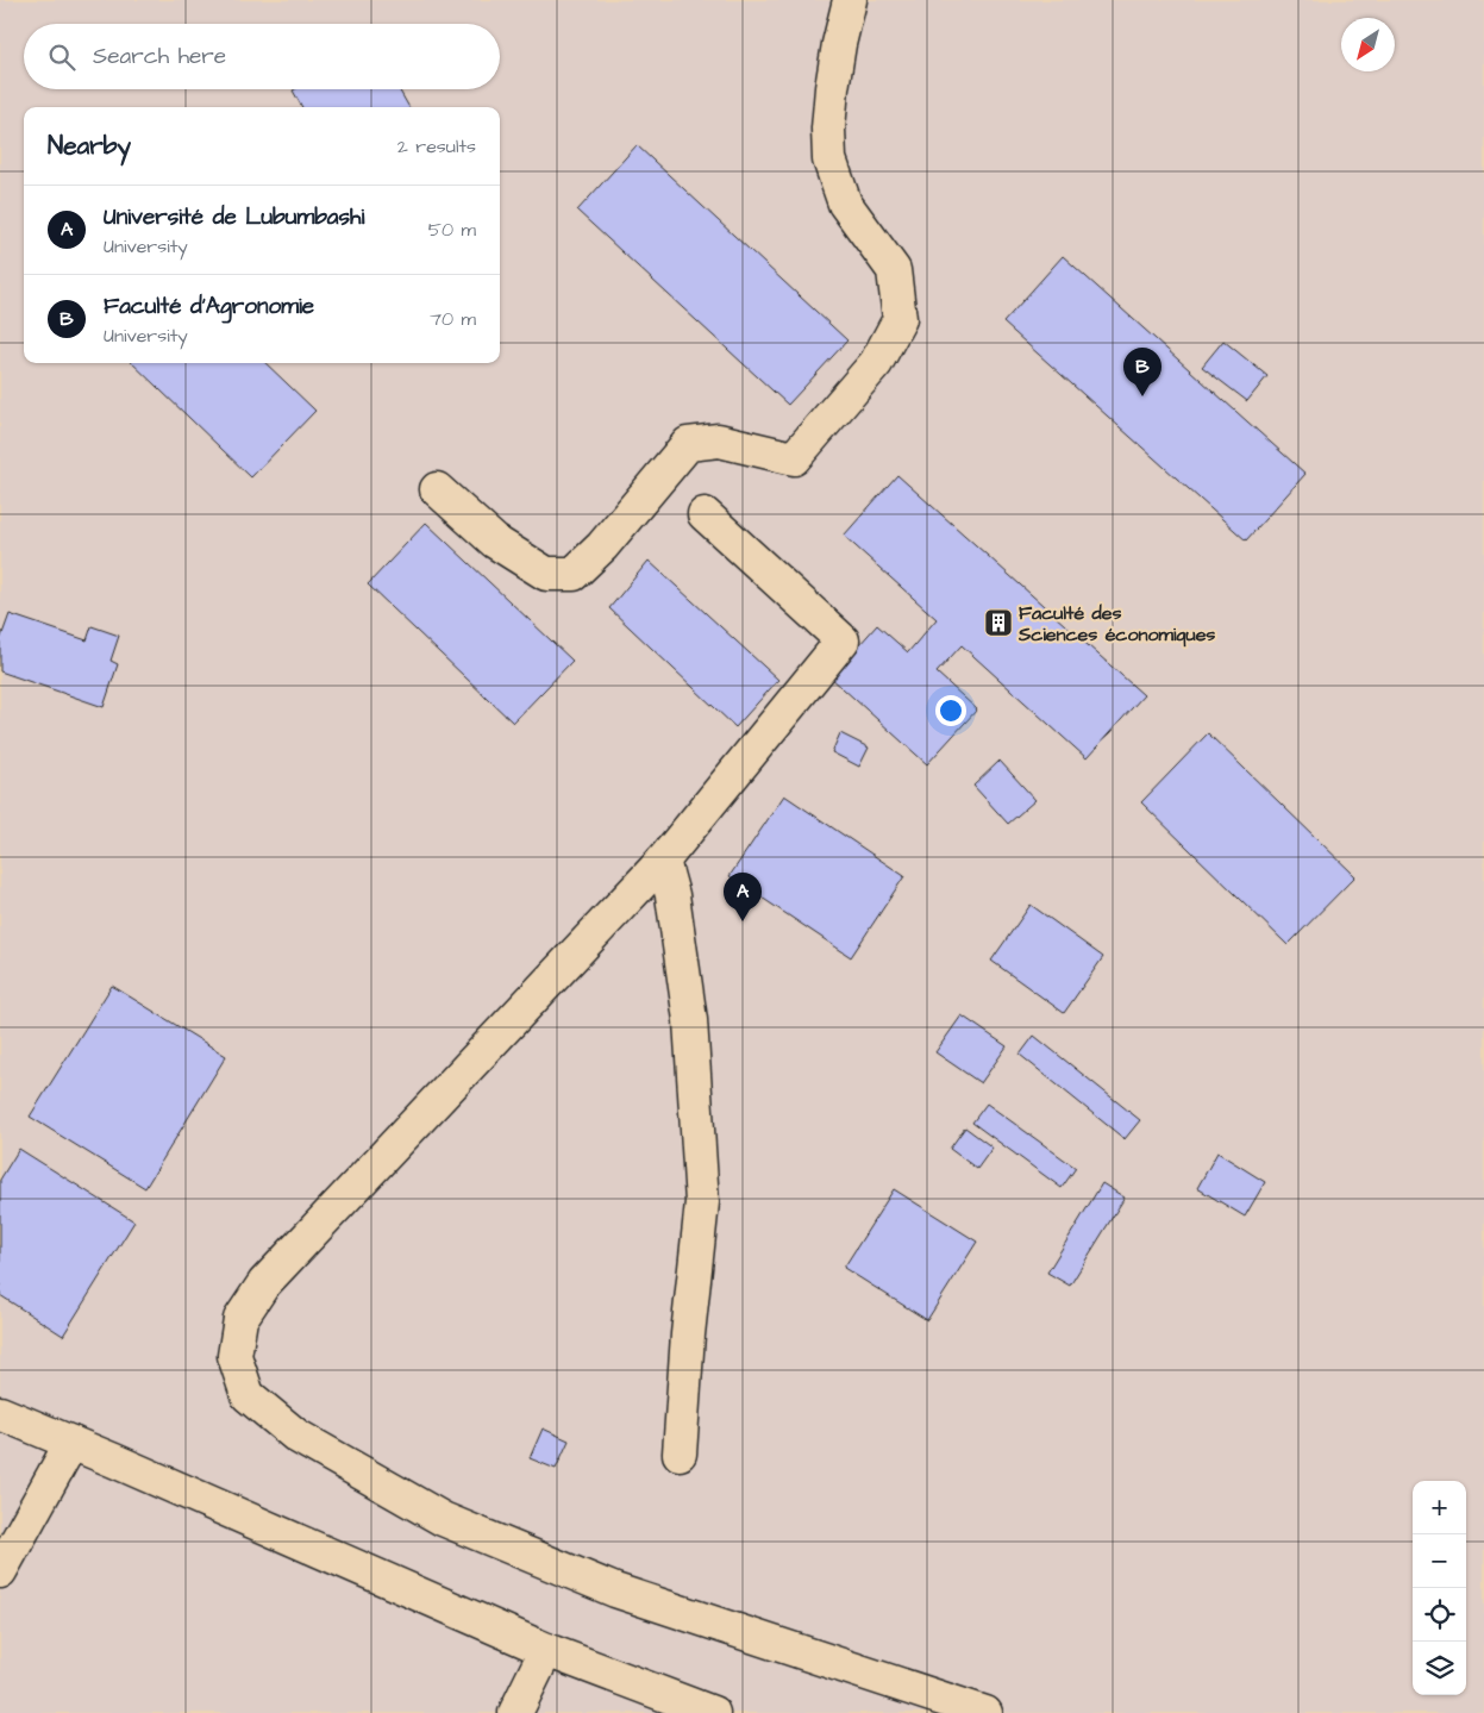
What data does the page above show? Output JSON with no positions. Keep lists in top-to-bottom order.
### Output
{
  "places": {
    "building": ["Faculté des Sciences économiques"]
  },
  "north": "bottom left",
  "page": {
    "search": "Search here",
    "heading": ["Nearby", "2 results"],
    "list": [
      {
        "mark": "A",
        "name": "Université de Lubumbashi",
        "note": "University",
        "value": "50 m"
      },
      {
        "mark": "B",
        "name": "Faculté d'Agronomie",
        "note": "University",
        "value": "70 m"
      }
    ],
    "pins": ["B", "A"],
    "map_buttons": ["+", "−"]
  }
}
